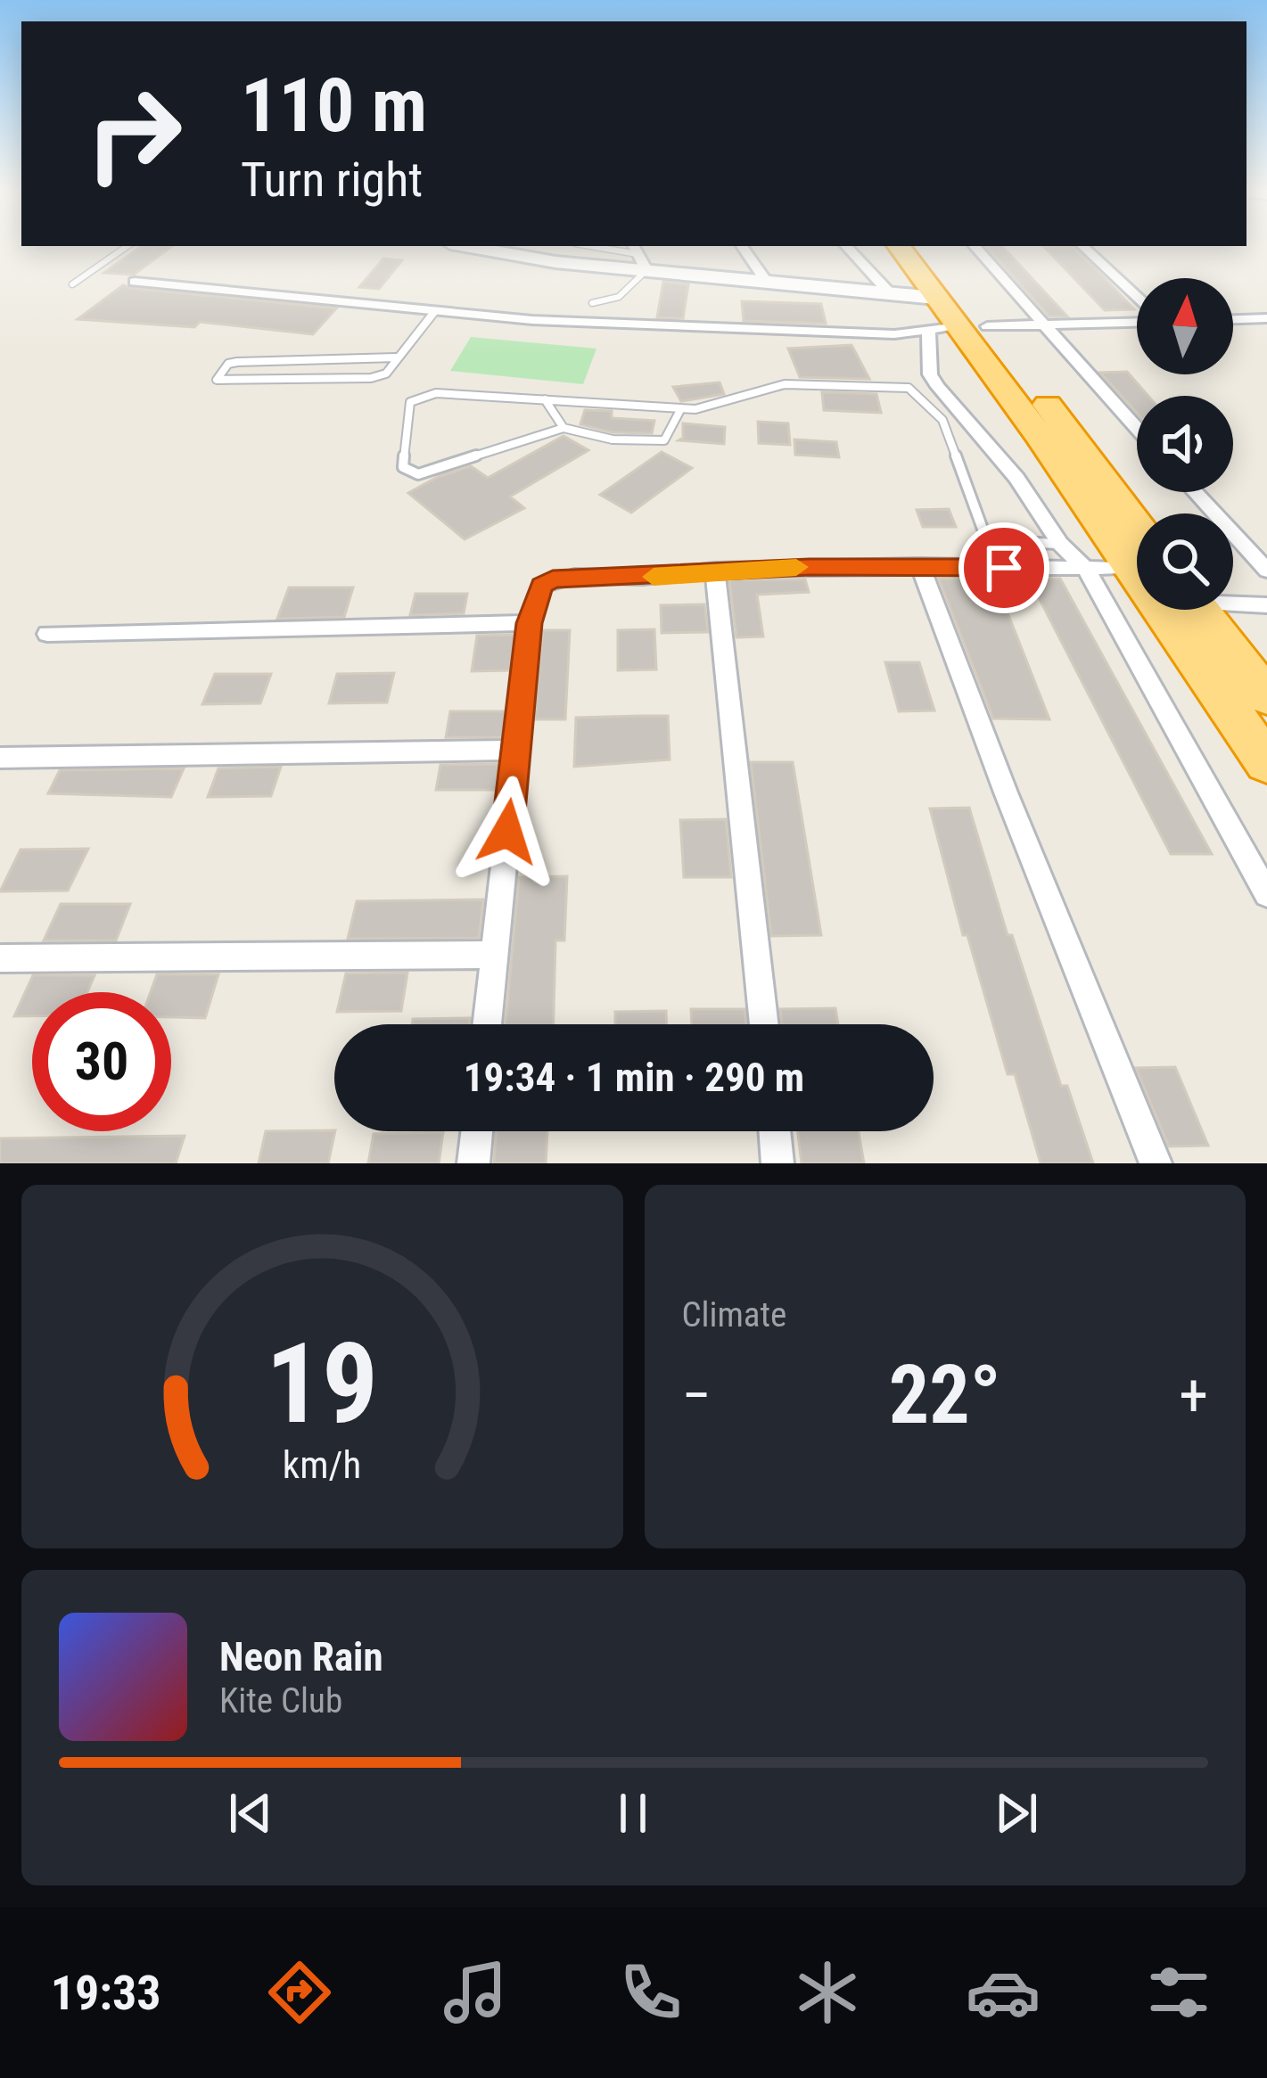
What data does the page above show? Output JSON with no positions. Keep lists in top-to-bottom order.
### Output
{
  "north": "top",
  "page": {
    "turn": ["110 m", "Turn right"],
    "limit": "30",
    "trip": "19:34 · 1 min · 290 m",
    "tile": "Climate",
    "heat": ["−", "22°", "+"],
    "song": ["Neon Rain", "Kite Club"],
    "tabs": "19:33",
    "gauge": ["19", "km/h"]
  }
}
